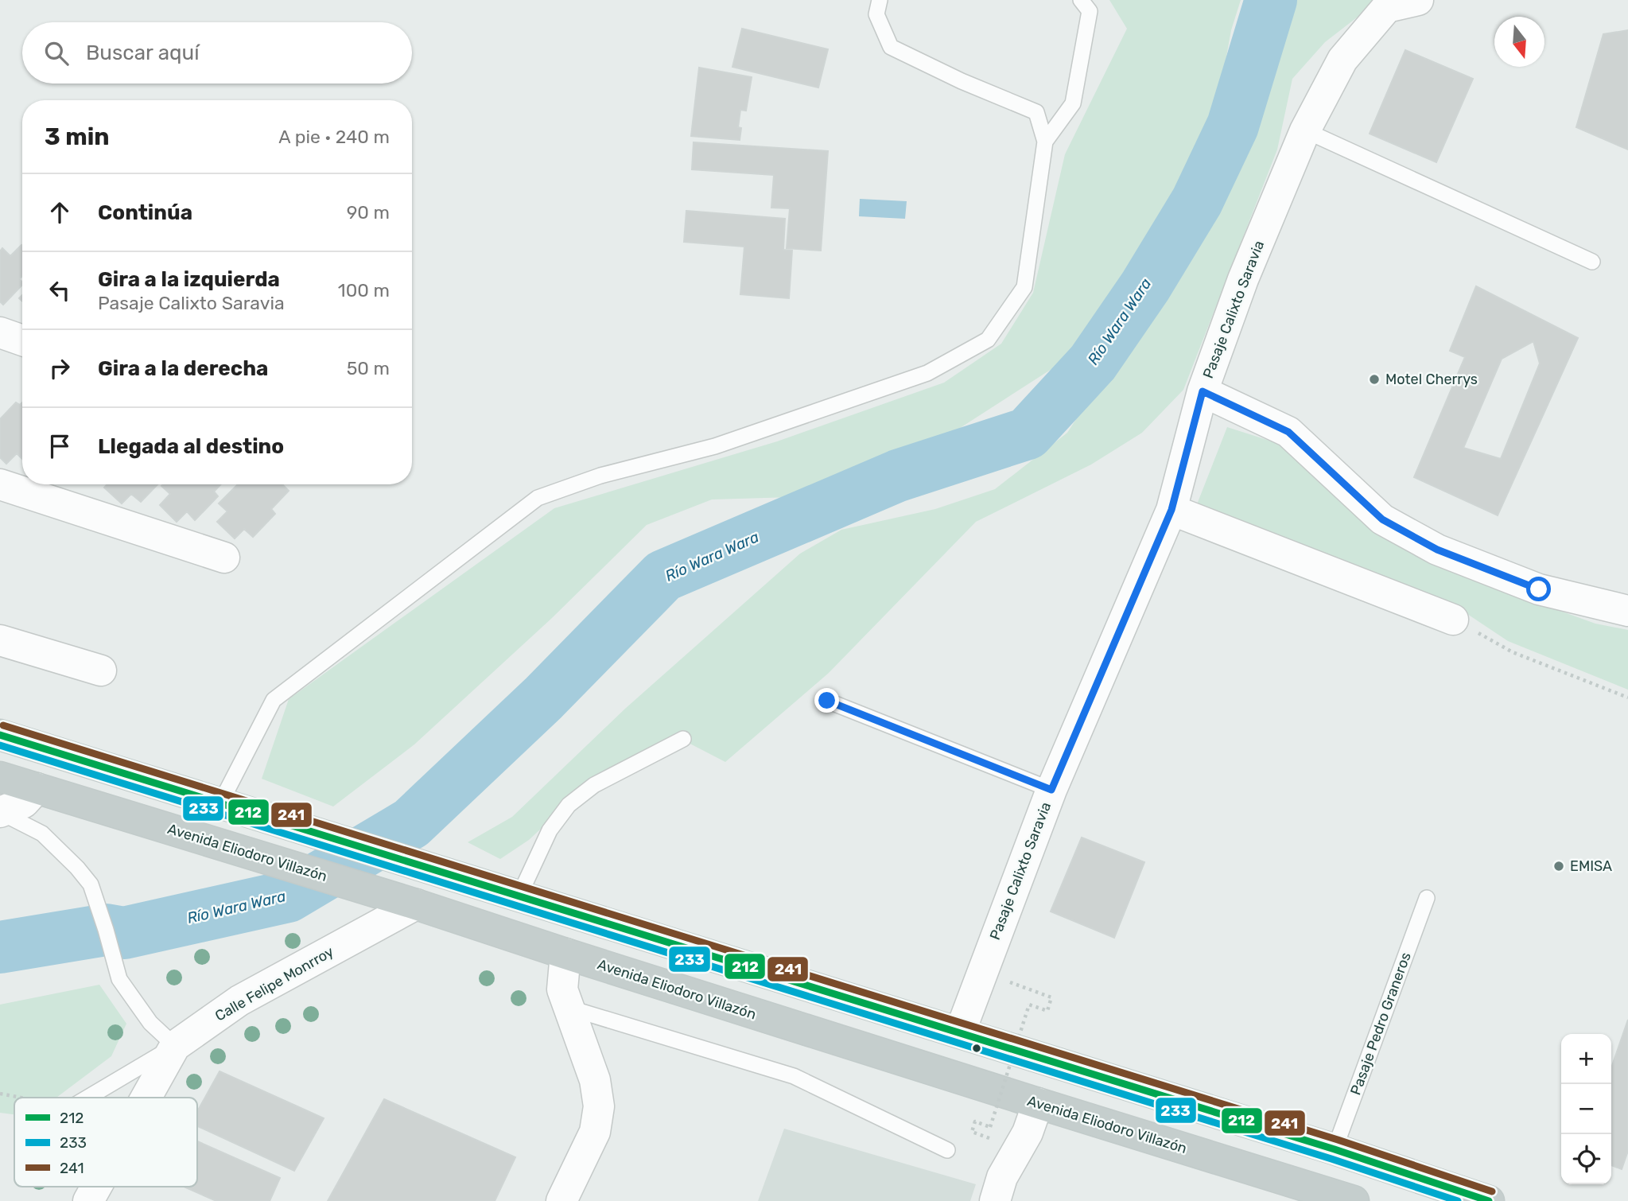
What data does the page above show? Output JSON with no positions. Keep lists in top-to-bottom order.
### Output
{
  "streets": {
    "highway": ["Avenida Eliodoro Villazón"],
    "street": ["Pasaje Calixto Saravia", "Calle Felipe Monrroy"],
    "lane": ["Pasaje Pedro Graneros"]
  },
  "crossings": [
    ["Avenida Eliodoro Villazón", "Calle Felipe Monrroy"]
  ],
  "water": ["Río Wara Wara"],
  "places": ["Motel Cherrys", "EMISA"],
  "lines": ["transit line 241", "transit line 212", "transit line 233"],
  "legend": ["212", "233", "241"],
  "north": "bottom",
  "page": {
    "search": "Buscar aquí",
    "heading": ["3 min", "A pie · 240 m"],
    "list": [
      ["Continúa", "90 m"],
      ["Gira a la izquierda", "Pasaje Calixto Saravia", "100 m"],
      ["Gira a la derecha", "50 m"],
      "Llegada al destino"
    ],
    "map_buttons": ["+", "−"]
  }
}
